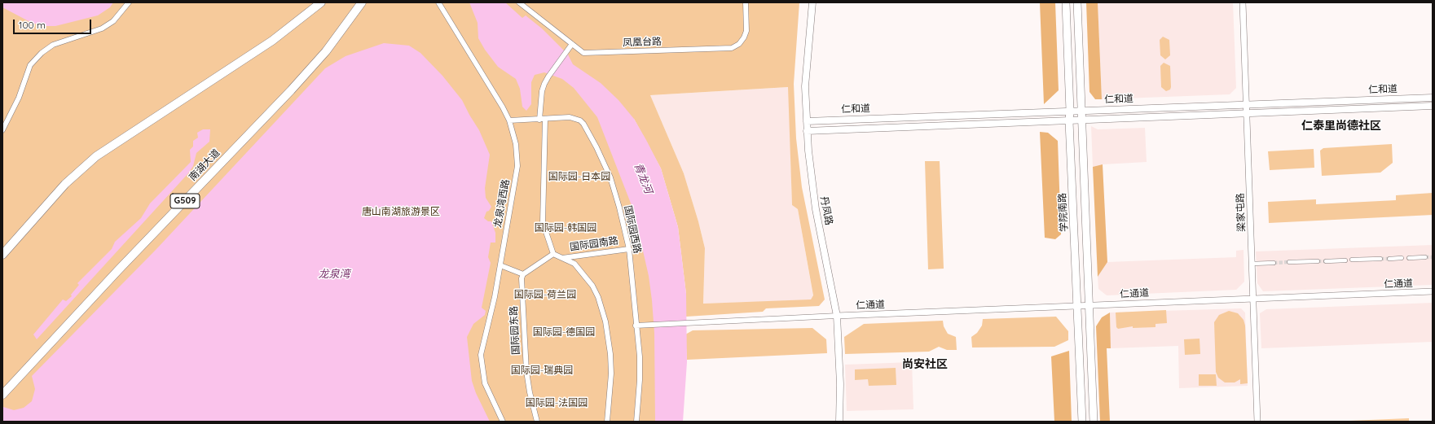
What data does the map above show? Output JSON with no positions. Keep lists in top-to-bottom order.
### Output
{
  "streets": {
    "highway": ["南湖大道", "G509"],
    "main road": ["仁和道", "丹凤路", "学院南路"],
    "street": [
      "凤凰台路",
      "龙泉湾西路",
      "梁家屯路",
      "国际园西路",
      "国际园南路",
      "仁通道",
      "国际园东路"
    ]
  },
  "crossings": [
    ["仁和道", "丹凤路"],
    ["仁和道", "学院南路"],
    ["仁和道", "梁家屯路"],
    ["龙泉湾西路", "国际园西路"],
    ["丹凤路", "仁通道"],
    ["学院南路", "仁通道"],
    ["梁家屯路", "仁通道"],
    ["国际园西路", "国际园南路"]
  ],
  "districts": ["仁泰里尚德社区", "尚安社区"],
  "water": ["青龙河", "龙泉湾"],
  "parks": [
    "国际园-日本园",
    "唐山南湖旅游景区",
    "国际园-韩国园",
    "国际园-荷兰园",
    "国际园-德国园",
    "国际园-瑞典园",
    "国际园-法国园"
  ],
  "scale_bar": "100 m"
}
